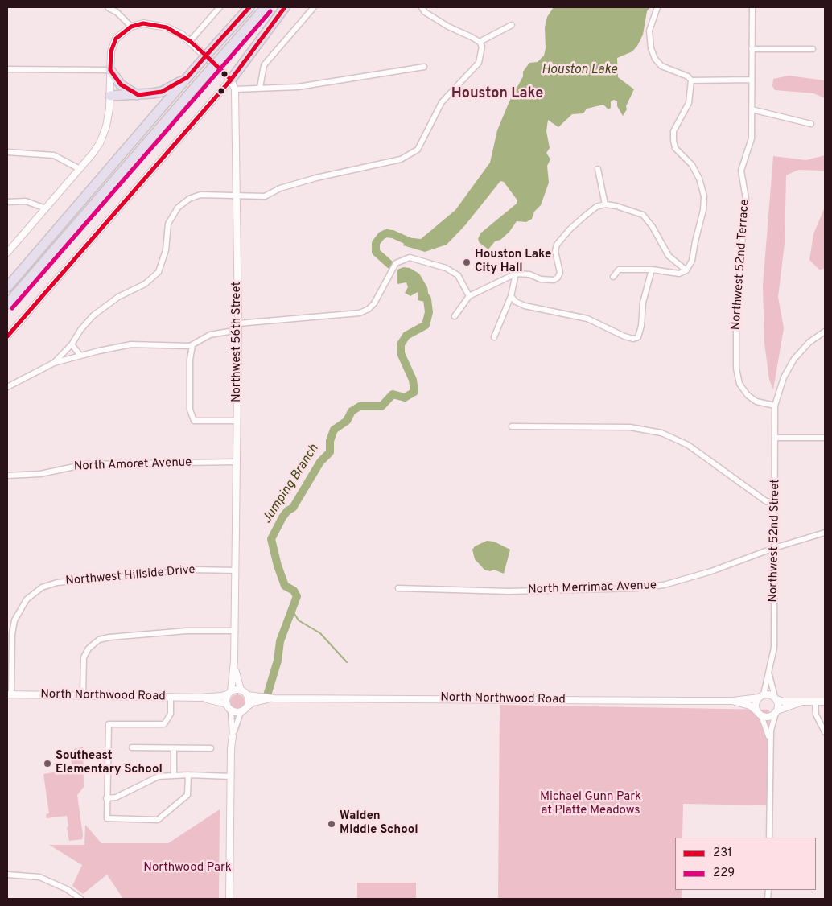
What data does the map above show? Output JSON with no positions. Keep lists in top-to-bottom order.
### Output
{
  "streets": {
    "street": [
      "Northwest 52nd Terrace",
      "Northwest 56th Street",
      "North Amoret Avenue",
      "Northwest 52nd Street",
      "Northwest Hillside Drive",
      "North Merrimac Avenue",
      "North Northwood Road"
    ]
  },
  "crossings": [
    ["Northwest 52nd Terrace", "Northwest 52nd Street"],
    ["Northwest 56th Street", "North Amoret Avenue"],
    ["Northwest 56th Street", "Northwest Hillside Drive"],
    ["Northwest 56th Street", "North Northwood Road"],
    ["Northwest 52nd Street", "North Merrimac Avenue"],
    ["Northwest 52nd Street", "North Northwood Road"],
    ["Northwest Hillside Drive", "North Northwood Road"]
  ],
  "districts": ["Houston Lake"],
  "water": ["Houston Lake", "Jumping Branch"],
  "parks": ["Michael Gunn Park at Platte Meadows", "Northwood Park"],
  "places": ["Houston Lake City Hall", "Southeast Elementary School", "Walden Middle School"],
  "lines": ["transit line 231", "transit line 229"],
  "legend": ["231", "229"]
}
